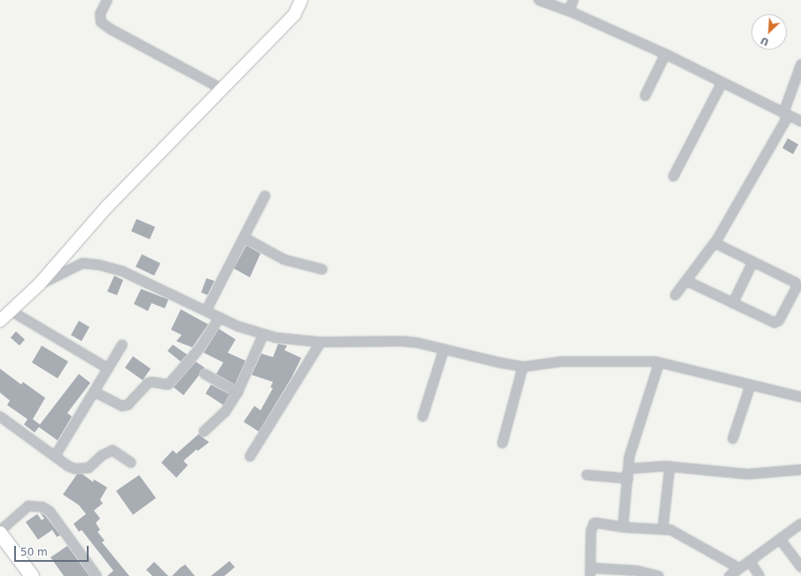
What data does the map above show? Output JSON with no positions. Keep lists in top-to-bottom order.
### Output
{
  "scale_bar": "50 m",
  "north": "bottom left"
}
